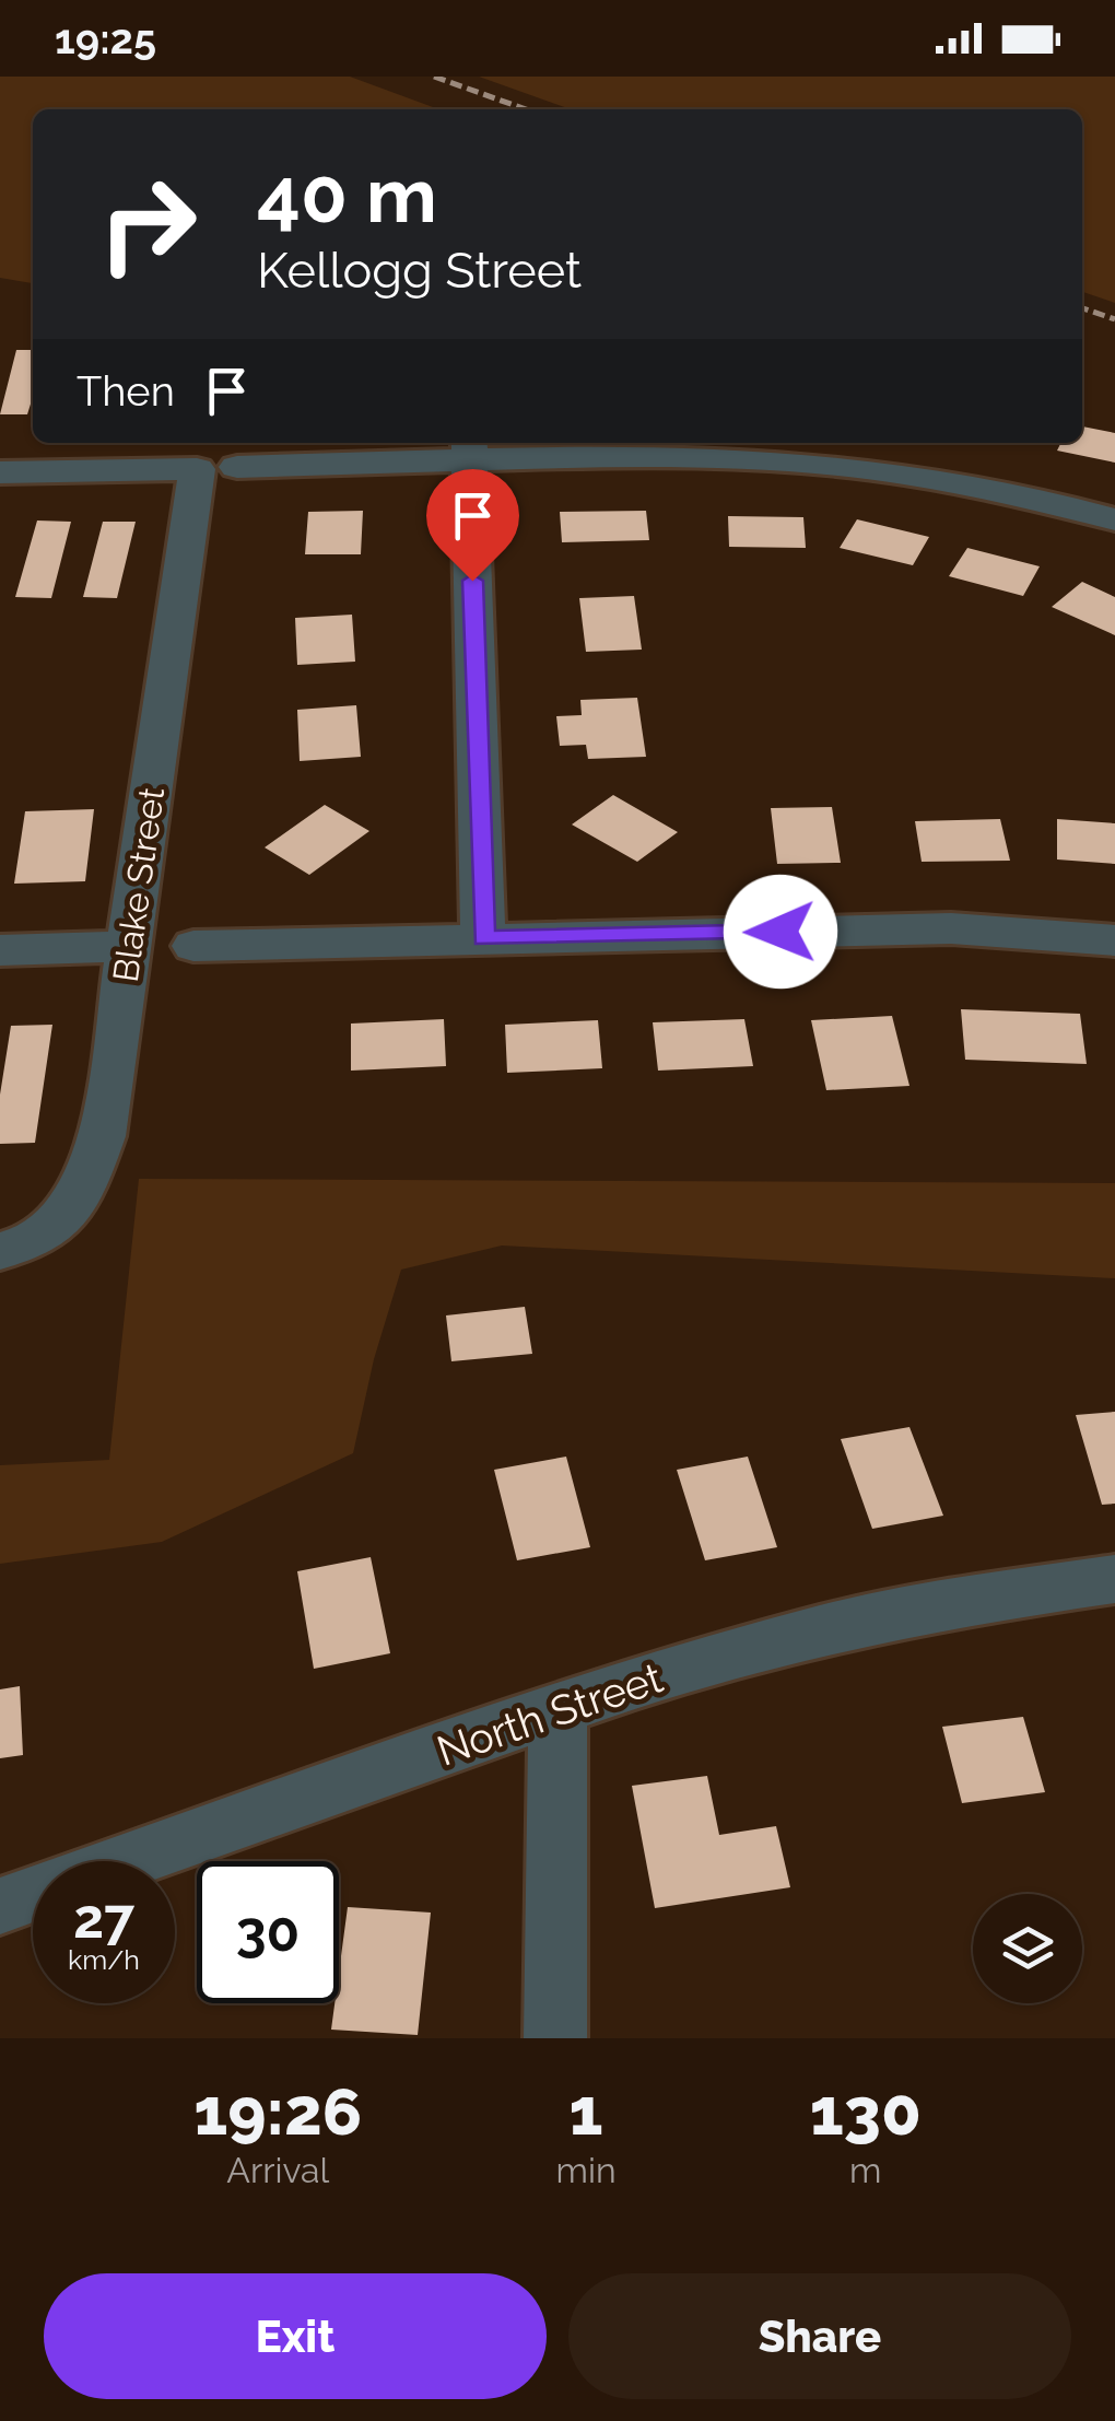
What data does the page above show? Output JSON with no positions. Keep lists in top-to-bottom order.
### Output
{
  "streets": {
    "street": ["Blake Street", "North Street"]
  },
  "page": {
    "status": "19:25",
    "turn": ["40 m", "Kellogg Street"],
    "then": "Then",
    "speed": "27 km/h",
    "limit": "30",
    "eta": [
      "19:26",
      "Arrival",
      "1",
      "min",
      "130",
      "m"
    ],
    "buttons": ["Exit", "Share"]
  }
}
